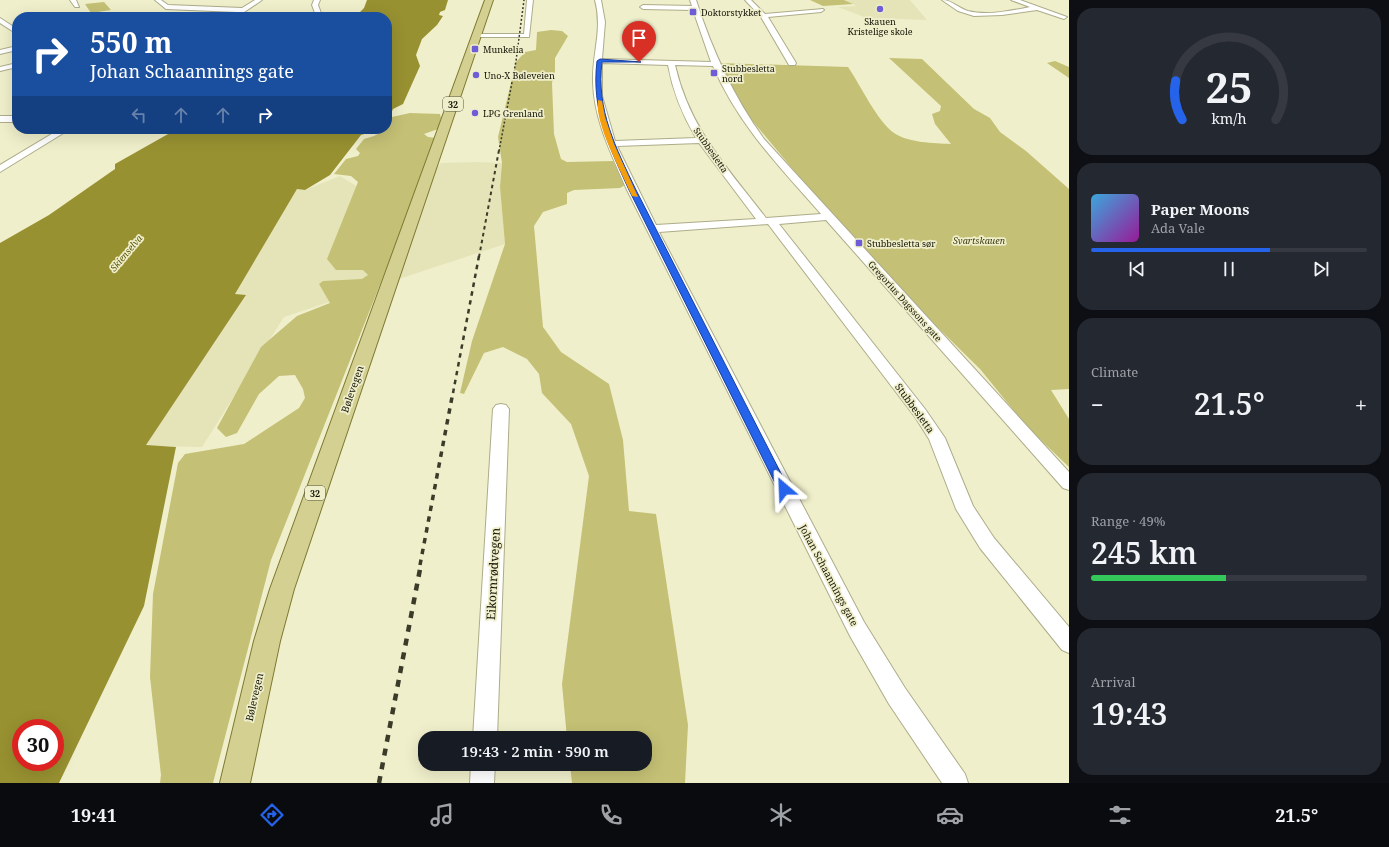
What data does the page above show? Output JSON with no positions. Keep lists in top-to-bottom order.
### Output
{
  "streets": {
    "main road": ["32", "Bølevegen"],
    "street": [
      "Stubbesletta",
      "Gregorius Dagssons gate",
      "Eikornrødvegen",
      "Johan Schaannings gate"
    ]
  },
  "water": ["Skienselva"],
  "parks": ["Svartskauen"],
  "places": {
    "other": ["Skauen Kristelige skole", "Uno-X Bøleveien", "LPG Grenland"],
    "transit": [
      "Doktorstykket",
      "Munkelia",
      "Stubbesletta nord",
      "Stubbesletta sør"
    ]
  },
  "page": {
    "turn": ["550 m", "Johan Schaannings gate"],
    "song": ["Paper Moons", "Ada Vale"],
    "tile": [
      "Climate",
      ["Range · 49%", "245 km"],
      ["Arrival", "19:43"]
    ],
    "heat": ["−", "21.5°", "+"],
    "limit": "30",
    "trip": "19:43 · 2 min · 590 m",
    "tabs": ["19:41", "21.5°"],
    "gauge": ["25", "km/h"]
  }
}
